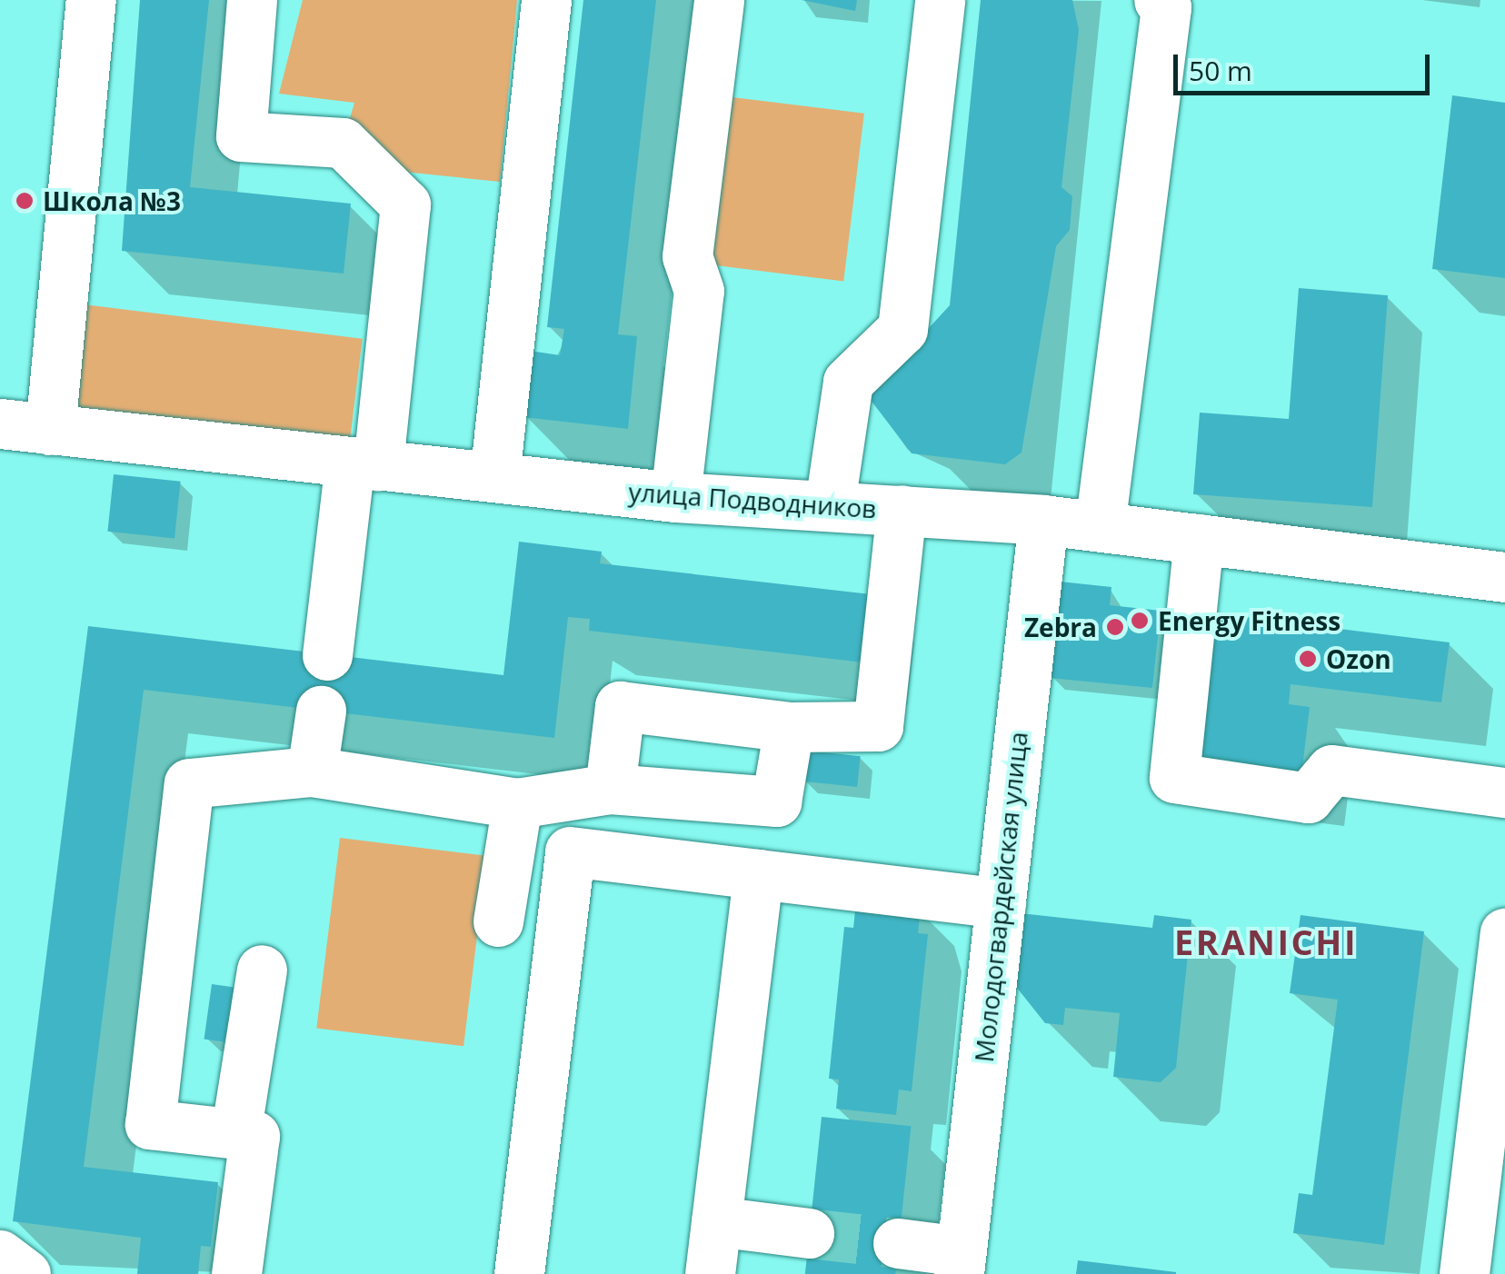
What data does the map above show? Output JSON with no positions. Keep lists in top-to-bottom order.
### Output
{
  "streets": {
    "street": ["улица Подводников", "Молодогвардейская улица"]
  },
  "crossings": [
    ["улица Подводников", "Молодогвардейская улица"]
  ],
  "districts": ["ERANICHI"],
  "places": [
    "Школа №3",
    "Energy Fitness",
    "Zebra",
    "Ozon"
  ],
  "scale_bar": "50 m"
}
